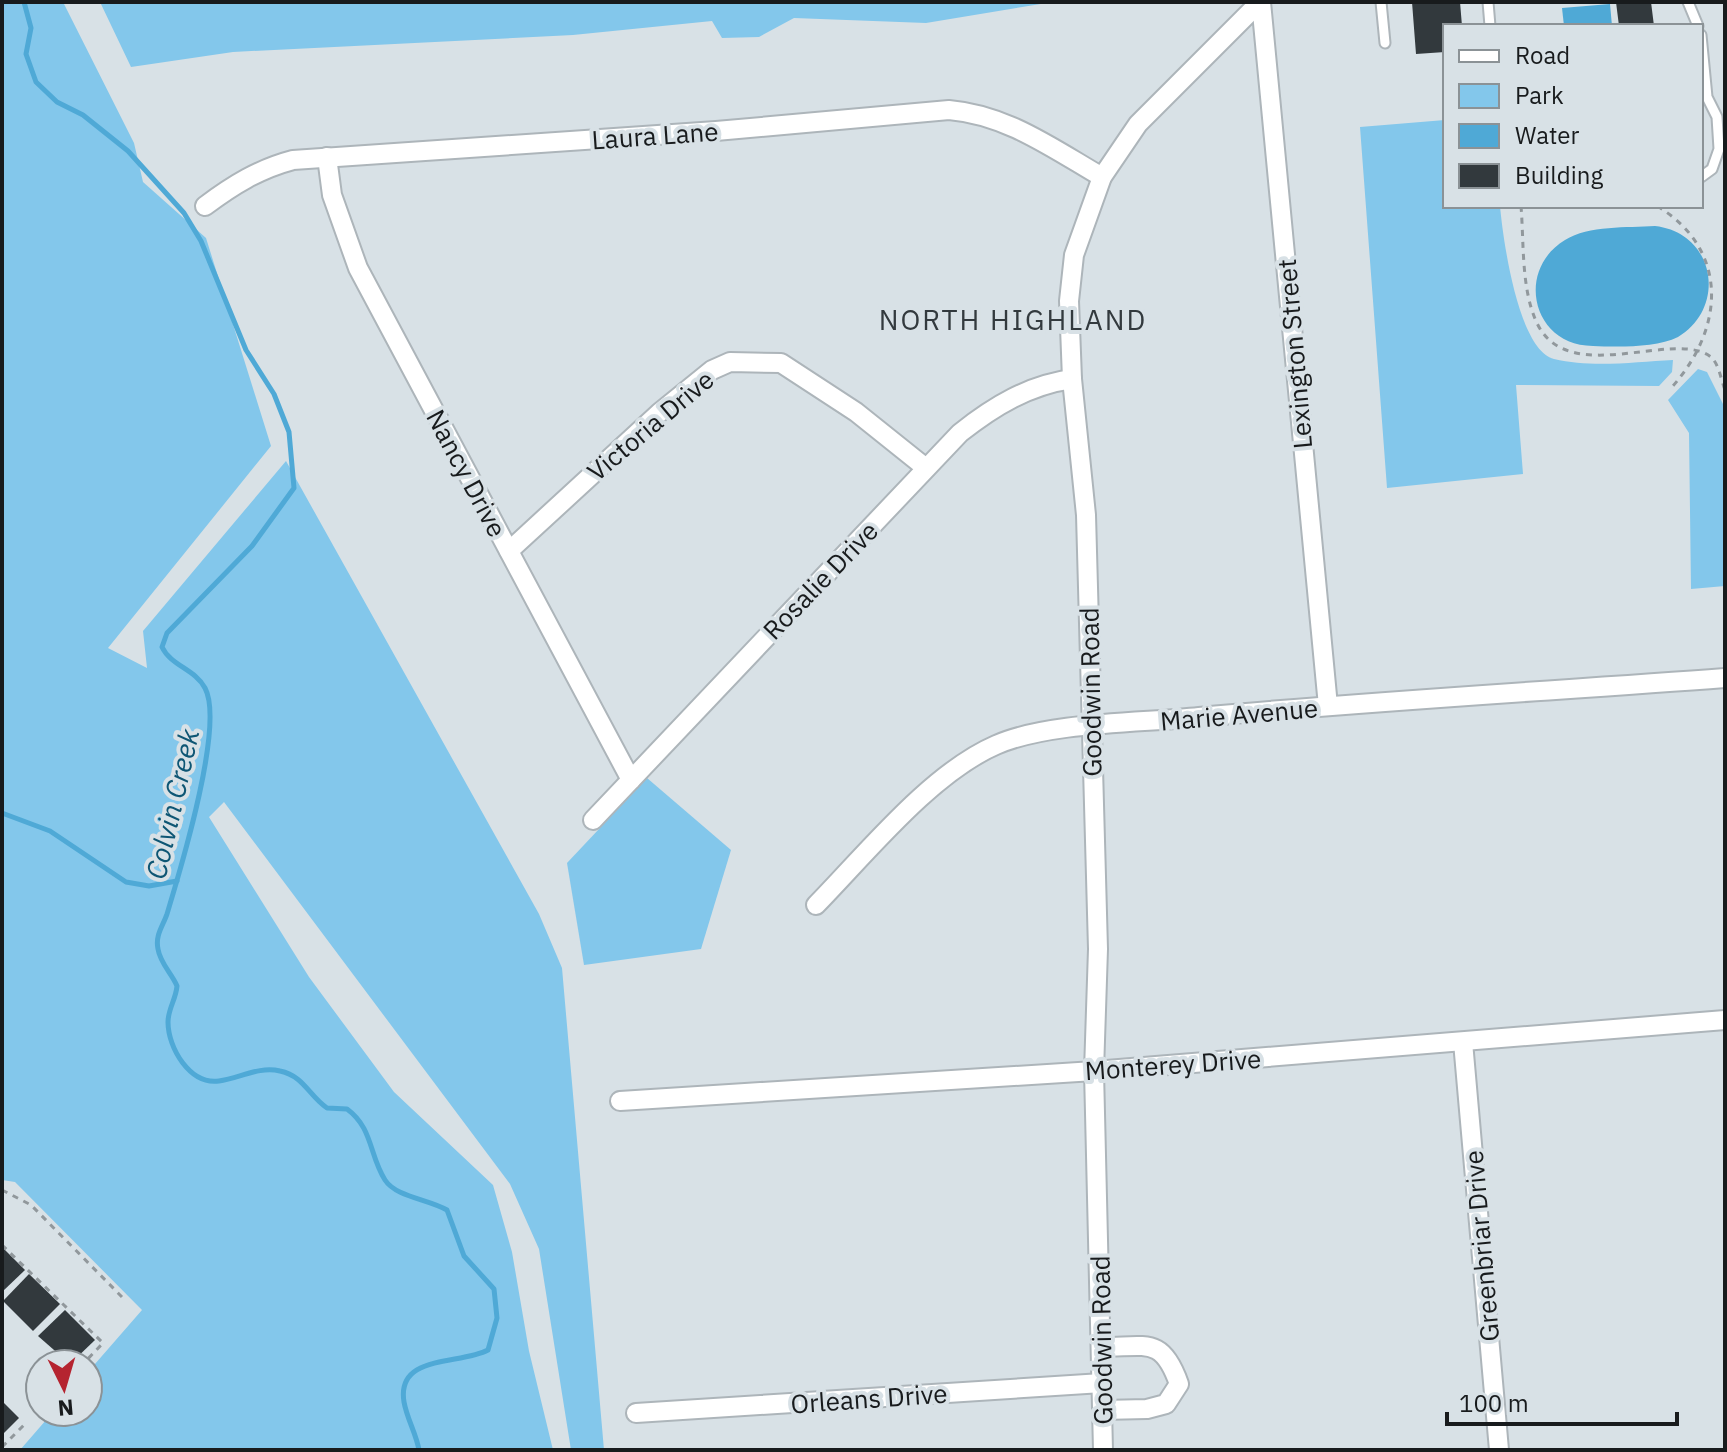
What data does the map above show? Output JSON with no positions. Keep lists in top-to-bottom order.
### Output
{
  "streets": {
    "street": [
      "Laura Lane",
      "Lexington Street",
      "Victoria Drive",
      "Nancy Drive",
      "Rosalie Drive",
      "Goodwin Road",
      "Marie Avenue",
      "Monterey Drive",
      "Greenbriar Drive",
      "Orleans Drive"
    ]
  },
  "crossings": [
    ["Laura Lane", "Nancy Drive"],
    ["Laura Lane", "Goodwin Road"],
    ["Lexington Street", "Goodwin Road"],
    ["Lexington Street", "Marie Avenue"],
    ["Victoria Drive", "Nancy Drive"],
    ["Victoria Drive", "Rosalie Drive"],
    ["Nancy Drive", "Rosalie Drive"],
    ["Rosalie Drive", "Goodwin Road"],
    ["Goodwin Road", "Marie Avenue"],
    ["Goodwin Road", "Monterey Drive"],
    ["Goodwin Road", "Orleans Drive"],
    ["Monterey Drive", "Greenbriar Drive"]
  ],
  "districts": ["NORTH HIGHLAND"],
  "water": ["Colvin Creek"],
  "legend": [
    "Road",
    "Park",
    "Water",
    "Building"
  ],
  "scale_bar": "100 m",
  "north": "bottom"
}
